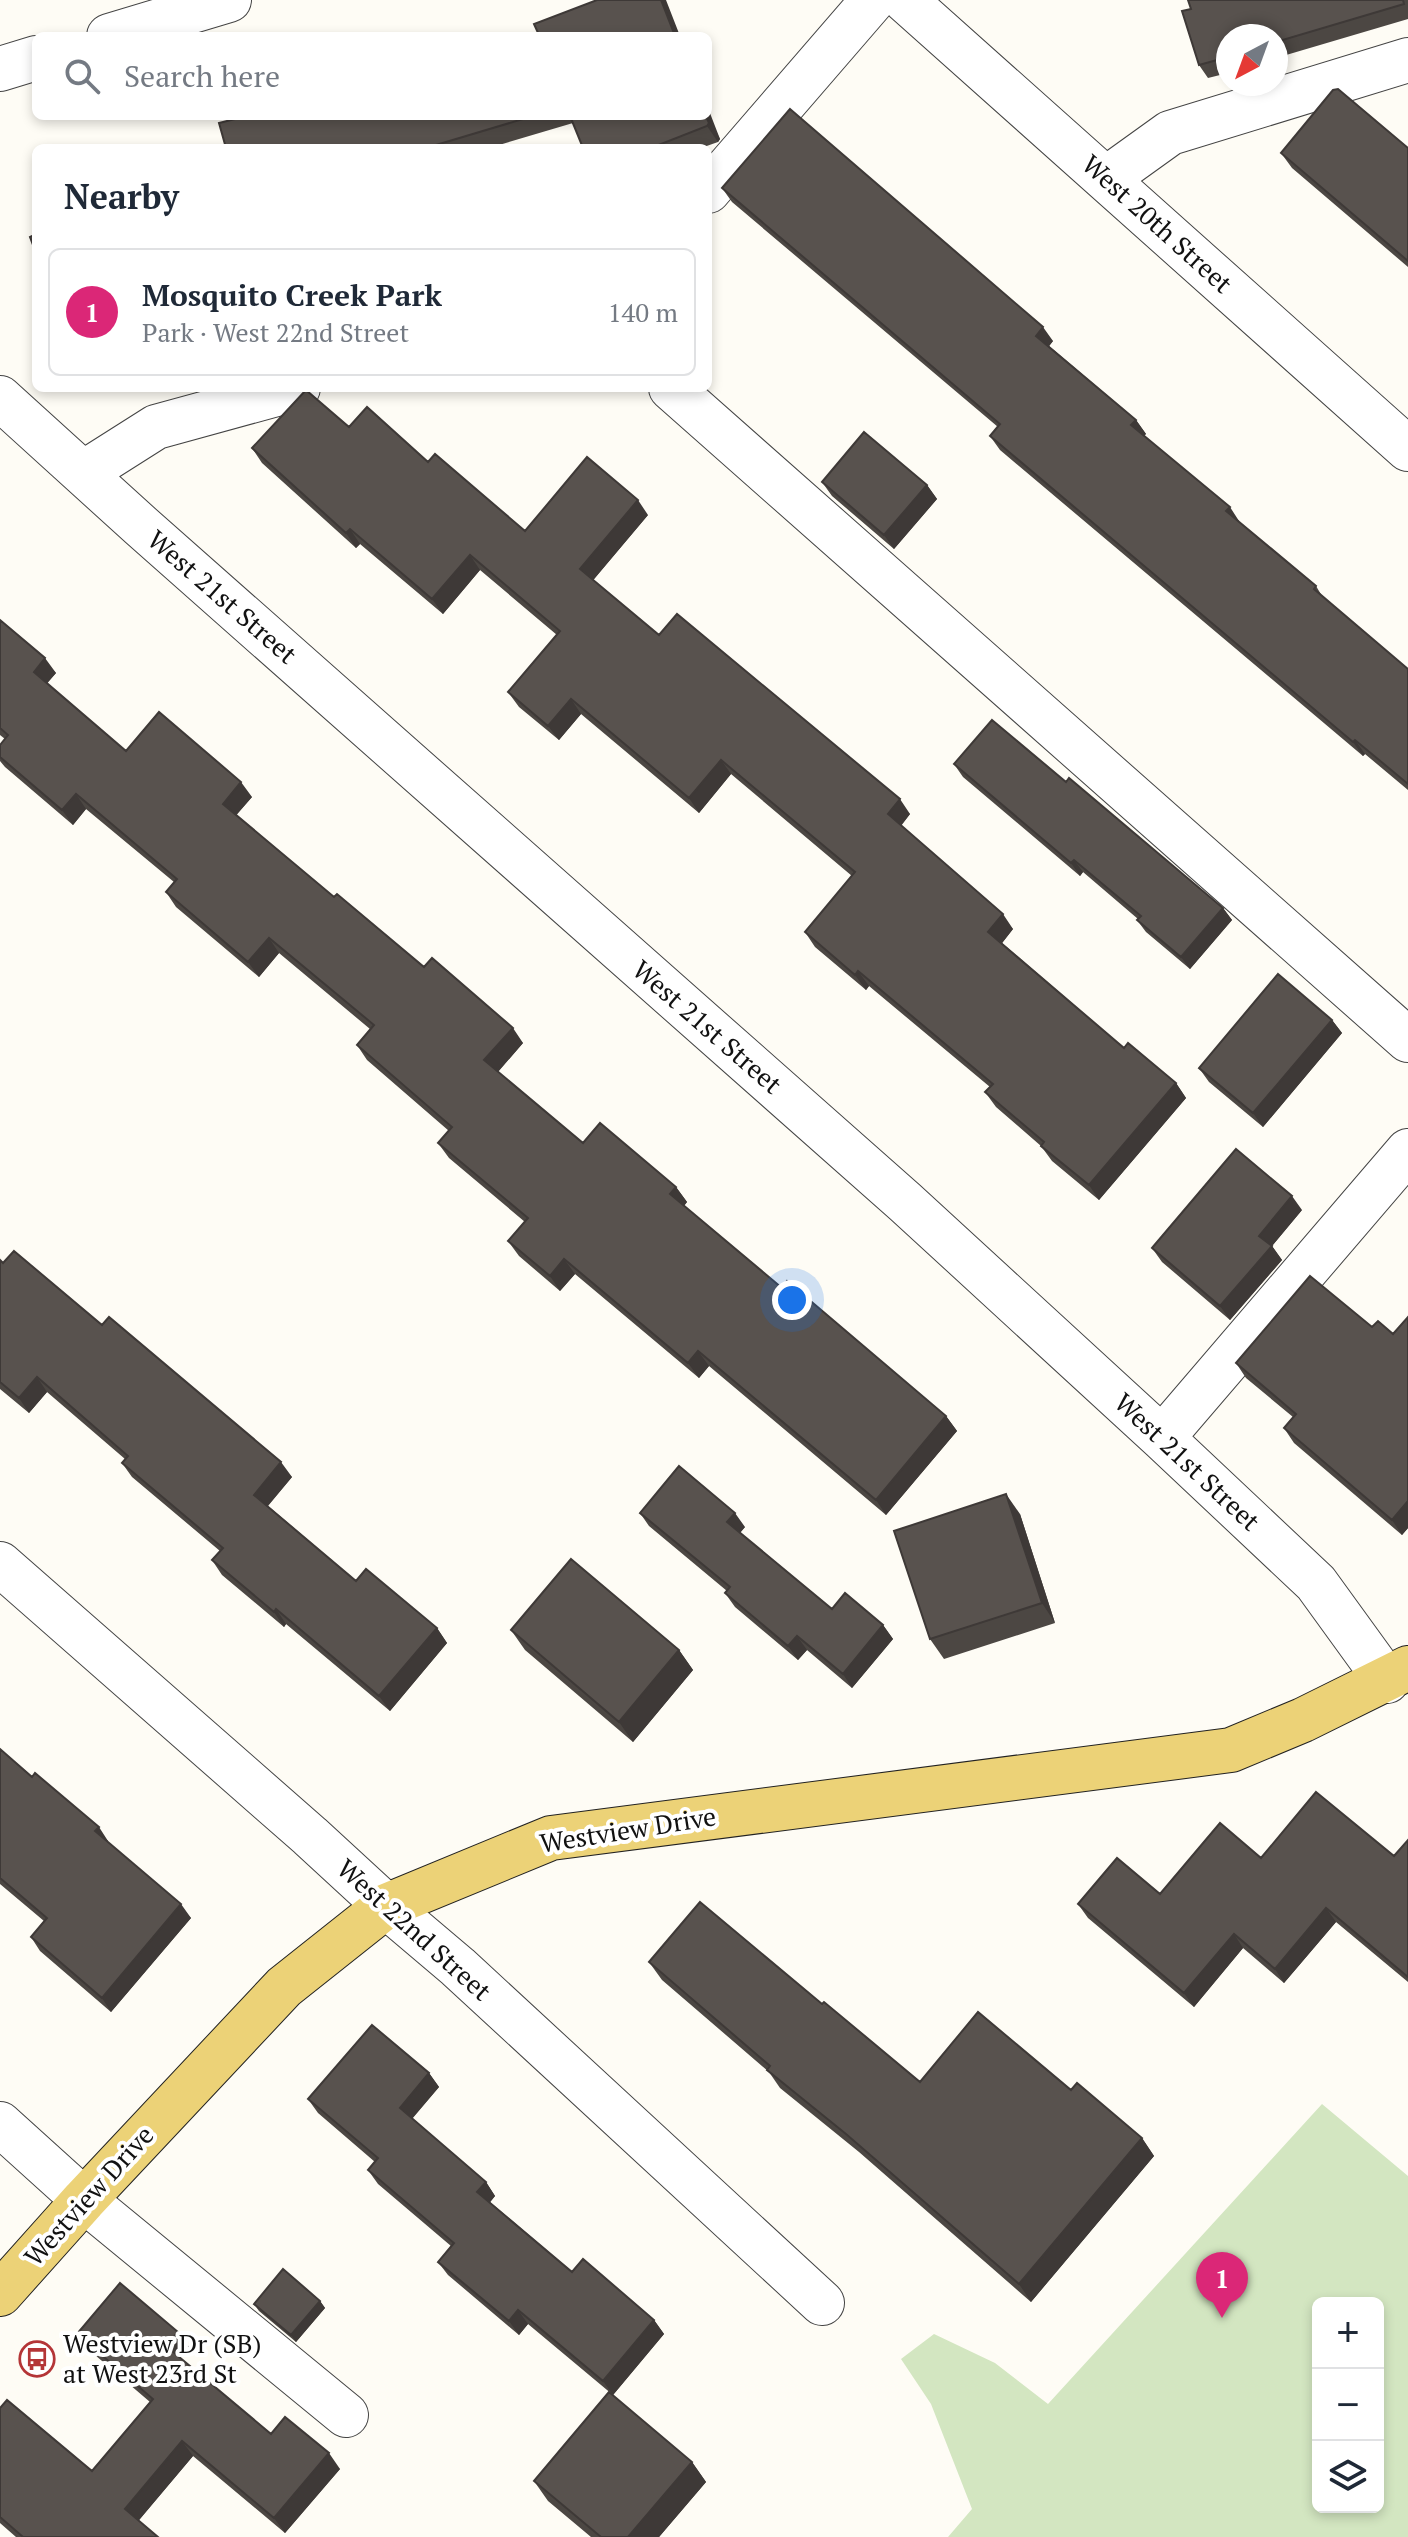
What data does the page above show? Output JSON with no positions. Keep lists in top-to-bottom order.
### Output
{
  "streets": {
    "main road": ["Westview Drive"],
    "street": ["West 20th Street", "West 21st Street", "West 22nd Street"]
  },
  "crossings": [
    ["West 21st Street", "Westview Drive"],
    ["Westview Drive", "West 22nd Street"]
  ],
  "places": {
    "bus stop": ["Westview Dr (SB) at West 23rd St"]
  },
  "north": "bottom left",
  "page": {
    "search": "Search here",
    "heading": "Nearby",
    "list": [
      {
        "mark": "1",
        "name": "Mosquito Creek Park",
        "note": "Park · West 22nd Street",
        "value": "140 m"
      }
    ],
    "pins": "1",
    "map_buttons": ["+", "−"]
  }
}
